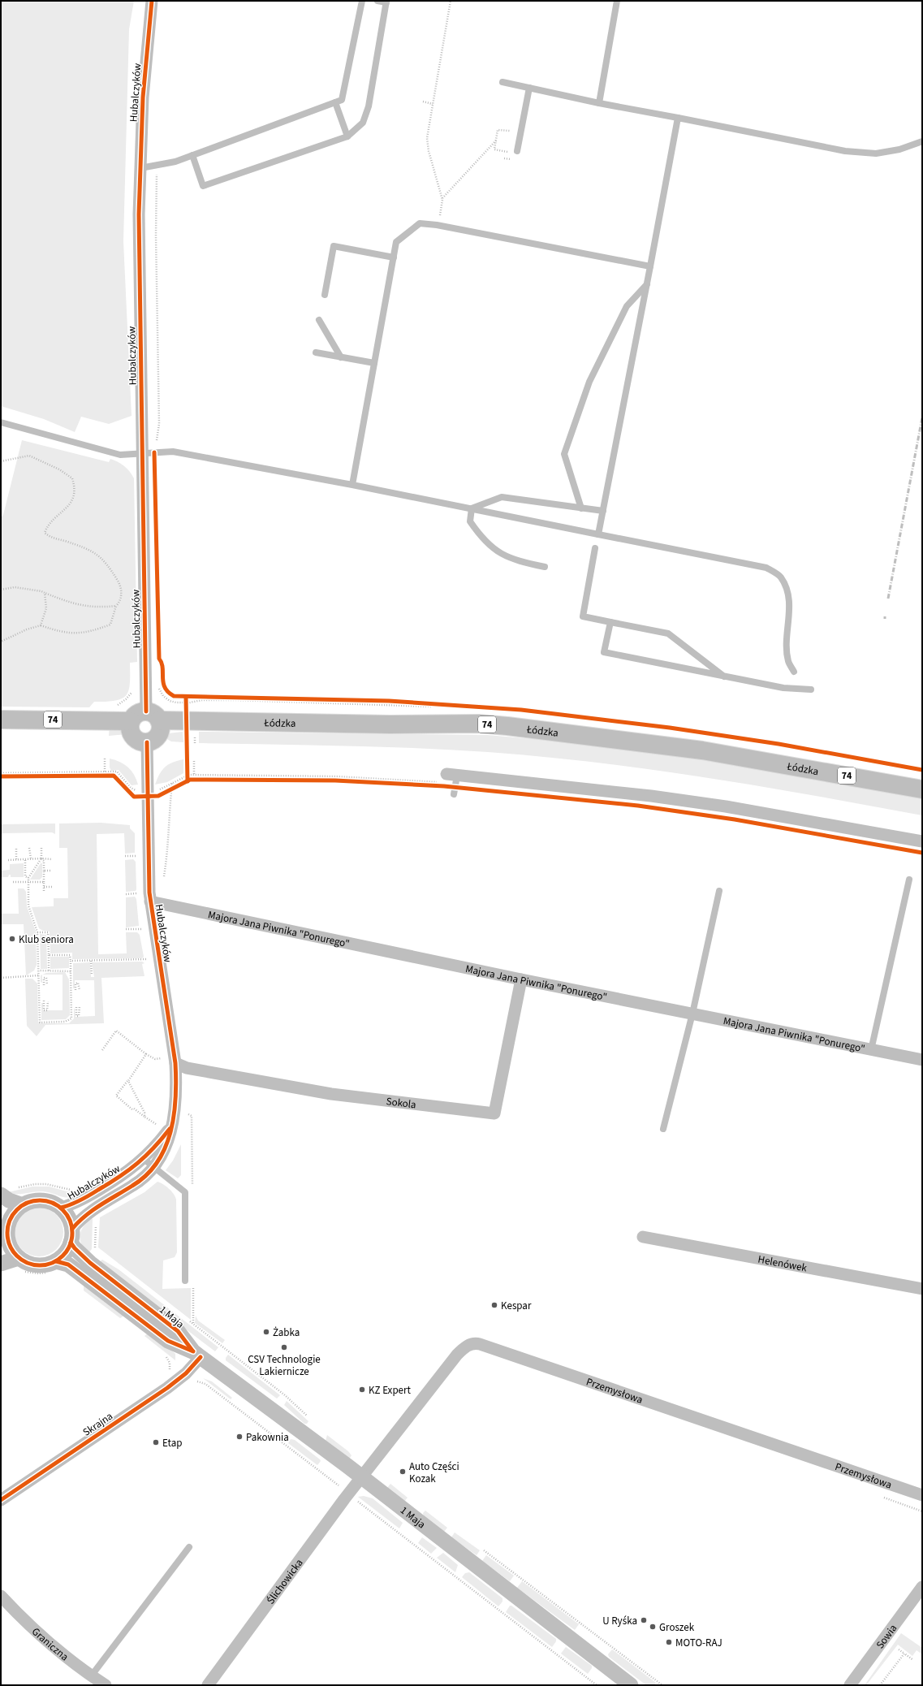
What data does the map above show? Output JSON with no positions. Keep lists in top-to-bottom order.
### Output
{
  "streets": {
    "main road": ["74", "Łódzka"],
    "street": [
      "Hubalczyków",
      "Majora Jana Piwnika \"Ponurego\"",
      "Sokola",
      "Helenówek",
      "1 Maja",
      "Przemysłowa",
      "Skrajna",
      "Ślichowicka",
      "Sowia",
      "Graniczna"
    ]
  },
  "crossings": [
    ["Hubalczyków", "74"],
    ["Hubalczyków", "Łódzka"],
    ["Hubalczyków", "Majora Jana Piwnika \"Ponurego\""],
    ["Hubalczyków", "Sokola"],
    ["Hubalczyków", "1 Maja"],
    ["74", "Łódzka"],
    ["Majora Jana Piwnika \"Ponurego\"", "Sokola"],
    ["1 Maja", "Przemysłowa"],
    ["1 Maja", "Skrajna"],
    ["1 Maja", "Ślichowicka"],
    ["Przemysłowa", "Ślichowicka"]
  ],
  "places": [
    "Klub seniora",
    "Kespar",
    "Żabka",
    "CSV Technologie Lakiernicze",
    "KZ Expert",
    "Pakownia",
    "Etap",
    "Auto Części Kozak",
    "U Ryśka",
    "Groszek",
    "MOTO-RAJ"
  ]
}
